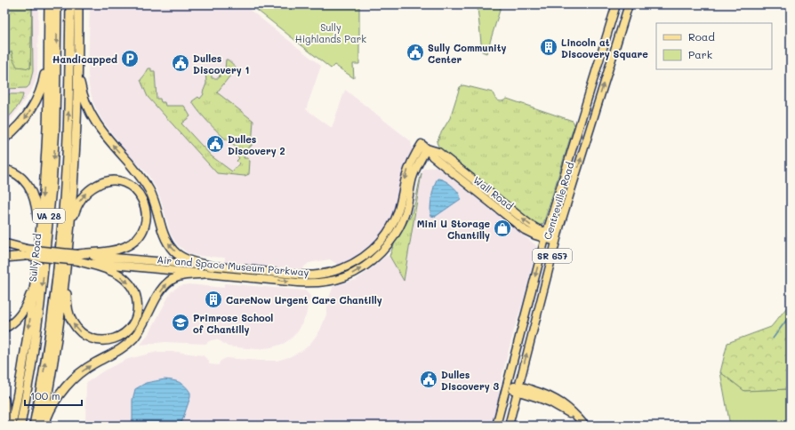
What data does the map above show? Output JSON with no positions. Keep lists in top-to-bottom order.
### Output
{
  "streets": {
    "highway": ["VA 28", "Sully Road"],
    "main road": [
      "Wall Road",
      "Centreville Road",
      "SR 657",
      "Air and Space Museum Parkway"
    ]
  },
  "crossings": [
    ["Wall Road", "Centreville Road"],
    ["Wall Road", "Air and Space Museum Parkway"]
  ],
  "parks": ["Sully Highlands Park"],
  "places": {
    "building": ["Lincoln at Discovery Square", "CareNow Urgent Care Chantilly"],
    "public building": [
      "Sully Community Center",
      "Dulles Discovery 1",
      "Dulles Discovery 2",
      "Dulles Discovery 3"
    ],
    "parking": ["Handicapped"],
    "shop": ["Mini U Storage Chantilly"],
    "school or university": ["Primrose School of Chantilly"]
  },
  "legend": ["Road", "Park"],
  "scale_bar": "100 m"
}
